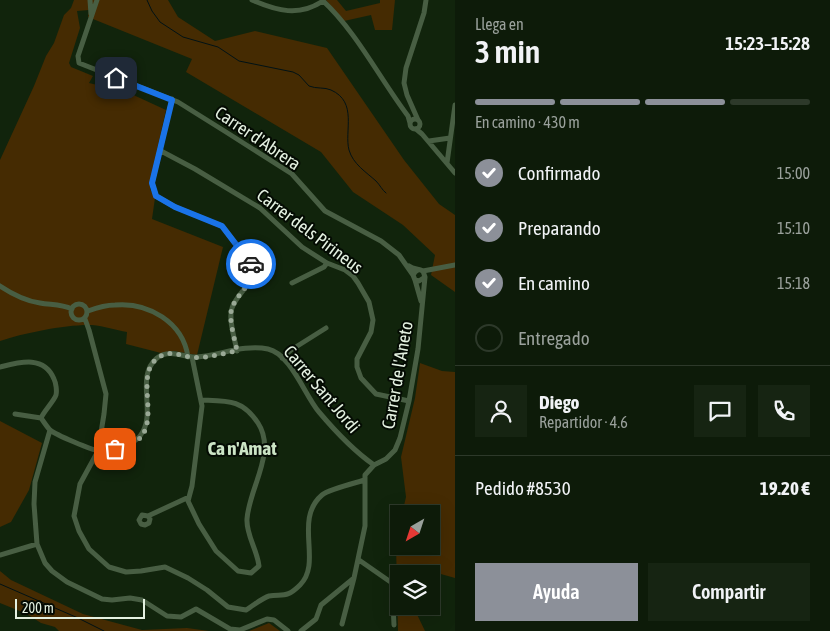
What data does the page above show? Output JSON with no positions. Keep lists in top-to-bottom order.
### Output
{
  "streets": {
    "street": [
      "Carrer d'Abrera",
      "Carrer dels Pirineus",
      "Carrer de l'Aneto",
      "Carrer Sant Jordi"
    ]
  },
  "crossings": [
    ["Carrer d'Abrera", "Carrer de l'Aneto"],
    ["Carrer dels Pirineus", "Carrer de l'Aneto"],
    ["Carrer de l'Aneto", "Carrer Sant Jordi"]
  ],
  "districts": ["Ca n'Amat"],
  "scale_bar": "200 m",
  "north": "bottom left",
  "page": {
    "heading": ["3 min", "Llega en", "15:23–15:28"],
    "panel": [
      "Diego",
      "Repartidor · 4.6",
      "Pedido #8530",
      "19.20 €"
    ],
    "bar": "En camino · 430 m",
    "list": [
      ["Confirmado", "15:00"],
      ["Preparando", "15:10"],
      ["En camino", "15:18"],
      "Entregado"
    ],
    "buttons": ["Ayuda", "Compartir"],
    "scale": "200 m"
  }
}
